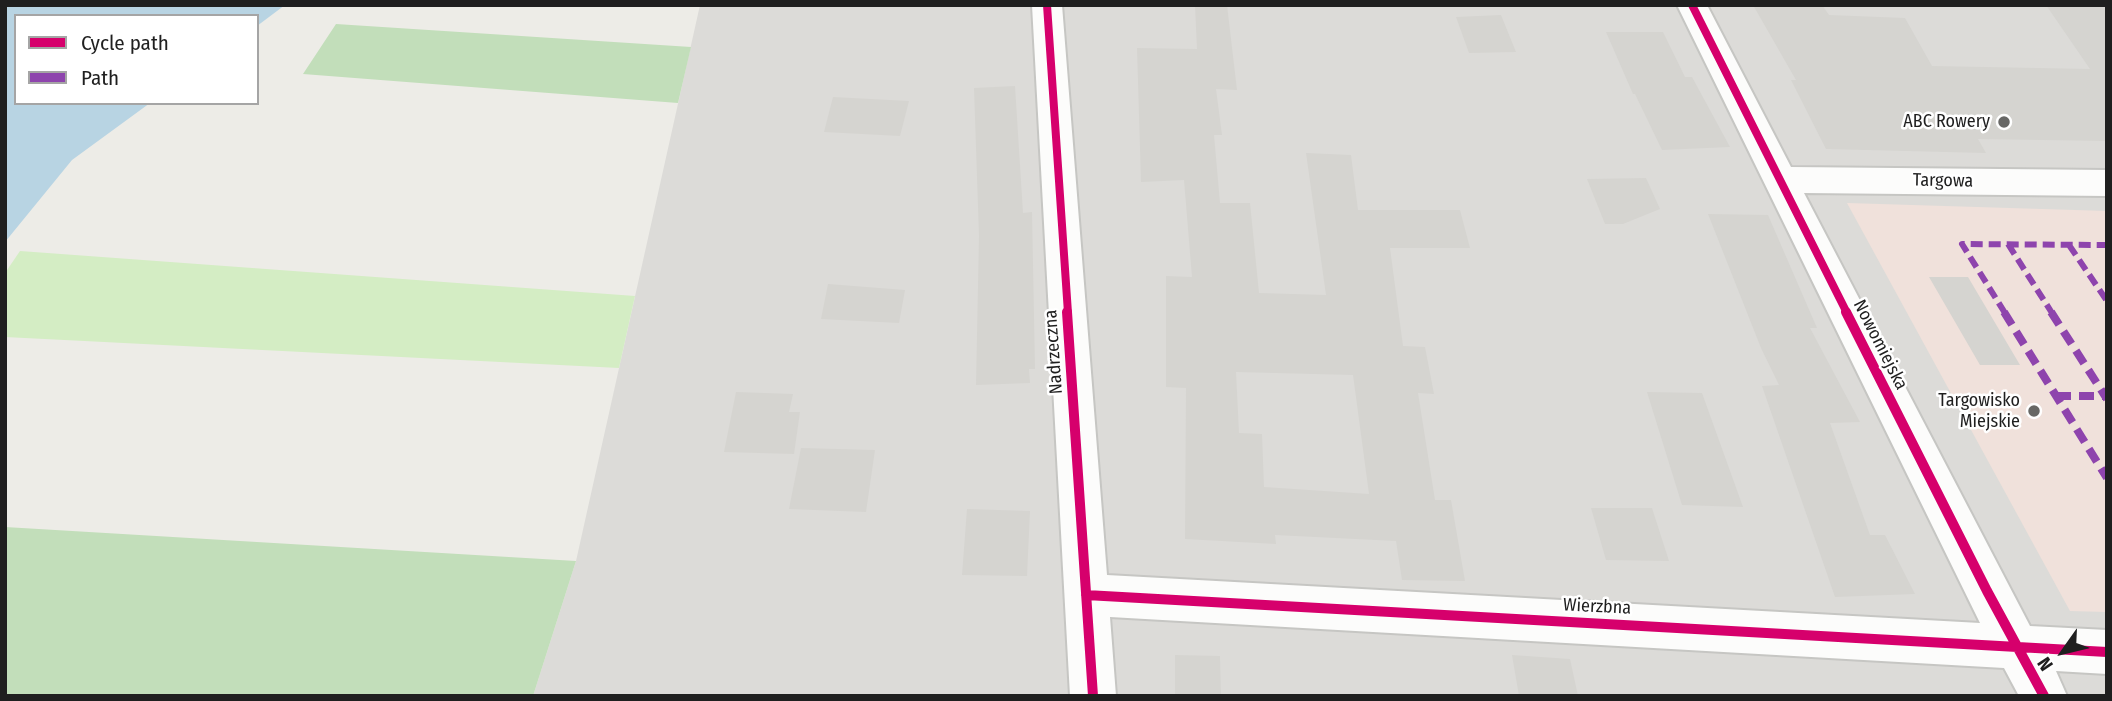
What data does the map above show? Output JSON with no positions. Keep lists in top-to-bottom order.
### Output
{
  "streets": {
    "street": [
      "Targowa",
      "Nowomiejska",
      "Nadrzeczna",
      "Wierzbna"
    ]
  },
  "crossings": [
    ["Targowa", "Nowomiejska"],
    ["Nowomiejska", "Wierzbna"],
    ["Nadrzeczna", "Wierzbna"]
  ],
  "places": ["ABC Rowery", "Targowisko Miejskie"],
  "legend": ["Cycle path", "Path"],
  "north": "bottom left"
}
